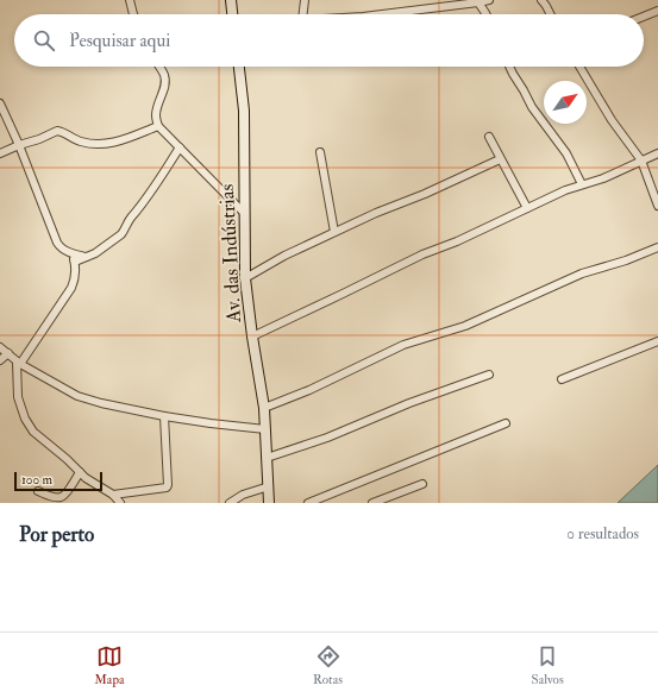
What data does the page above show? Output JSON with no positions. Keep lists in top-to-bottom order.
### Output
{
  "streets": {
    "street": ["Av. das Indústrias"]
  },
  "scale_bar": "100 m",
  "north": "top right",
  "page": {
    "search": "Pesquisar aqui",
    "scale": "100 m",
    "heading": ["Por perto", "0 resultados"],
    "nav": ["Mapa", "Rotas", "Salvos"]
  }
}
